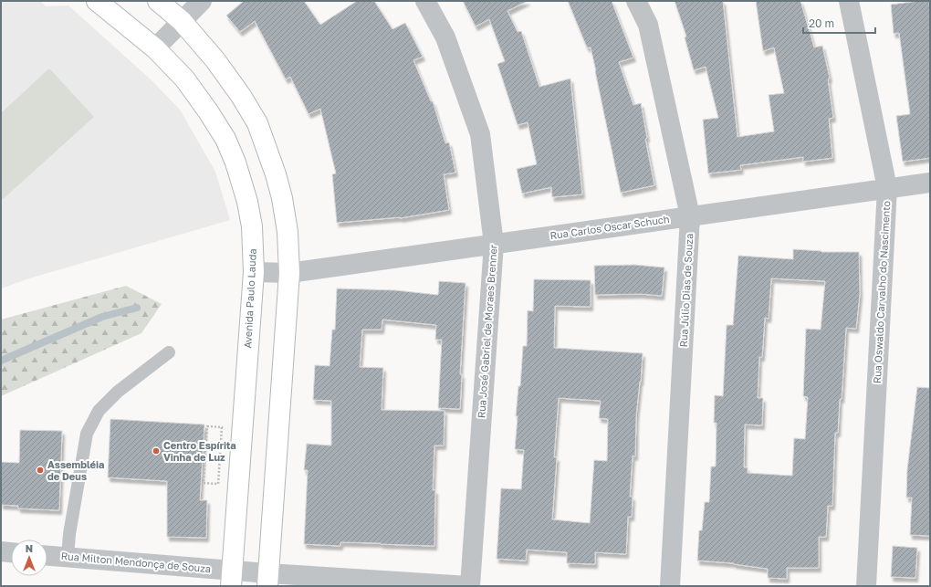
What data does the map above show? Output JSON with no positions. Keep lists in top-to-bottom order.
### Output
{
  "streets": {
    "main road": ["Avenida Paulo Lauda"],
    "street": [
      "Rua Carlos Oscar Schuch",
      "Rua Júlio Dias de Souza",
      "Rua Oswaldo Carvalho do Nascimento",
      "Rua José Gabriel de Moraes Brenner",
      "Rua Milton Mendonça de Souza"
    ]
  },
  "crossings": [
    ["Rua Carlos Oscar Schuch", "Rua Júlio Dias de Souza"],
    ["Rua Carlos Oscar Schuch", "Rua Oswaldo Carvalho do Nascimento"],
    ["Rua Carlos Oscar Schuch", "Avenida Paulo Lauda"],
    ["Rua Carlos Oscar Schuch", "Rua José Gabriel de Moraes Brenner"],
    ["Avenida Paulo Lauda", "Rua Milton Mendonça de Souza"]
  ],
  "places": ["Centro Espírita Vinha de Luz", "Assembléia de Deus"],
  "scale_bar": "20 m",
  "north": "top"
}
